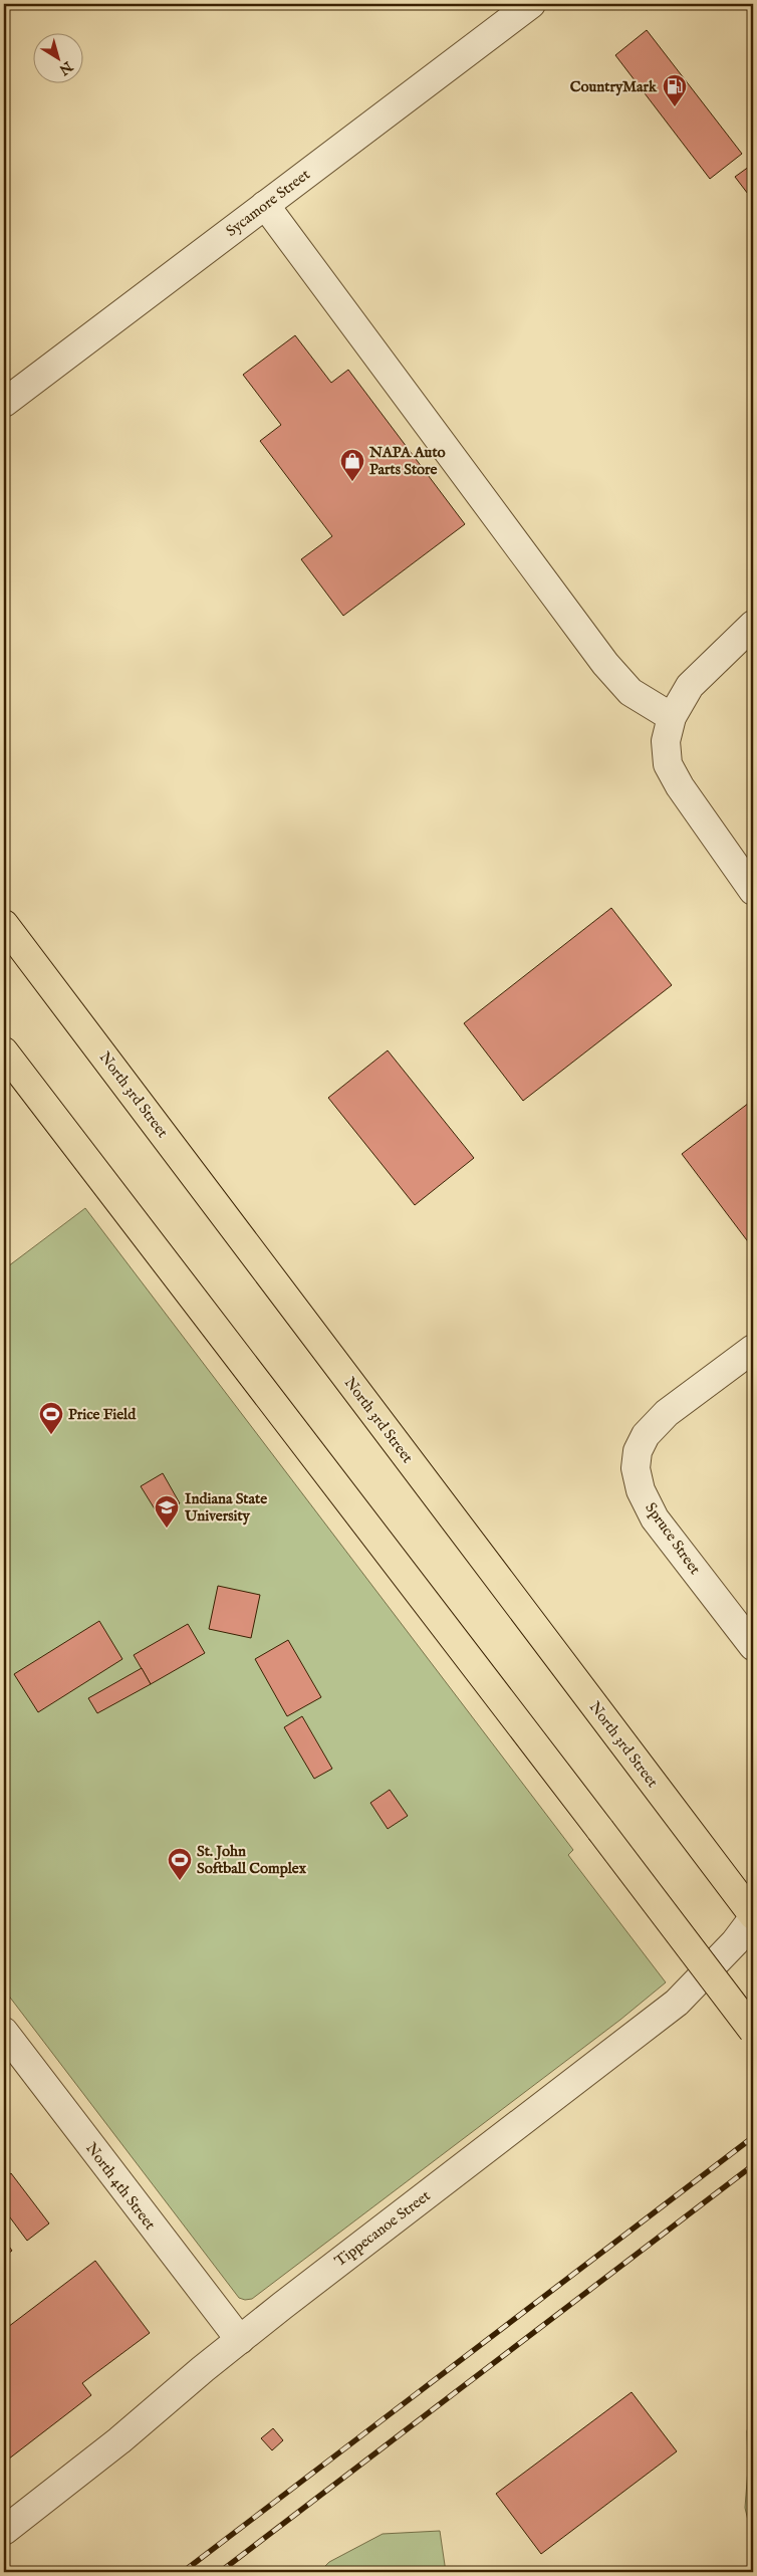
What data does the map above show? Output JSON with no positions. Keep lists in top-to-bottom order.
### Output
{
  "streets": {
    "highway": ["North 3rd Street"],
    "street": [
      "Sycamore Street",
      "Spruce Street",
      "North 4th Street",
      "Tippecanoe Street"
    ]
  },
  "crossings": [
    ["North 3rd Street", "Tippecanoe Street"],
    ["North 4th Street", "Tippecanoe Street"]
  ],
  "places": {
    "fuel station": ["CountryMark"],
    "shop": ["NAPA Auto Parts Store"],
    "sports": ["Price Field", "St. John Softball Complex"],
    "school or university": ["Indiana State University"]
  },
  "north": "bottom right"
}
